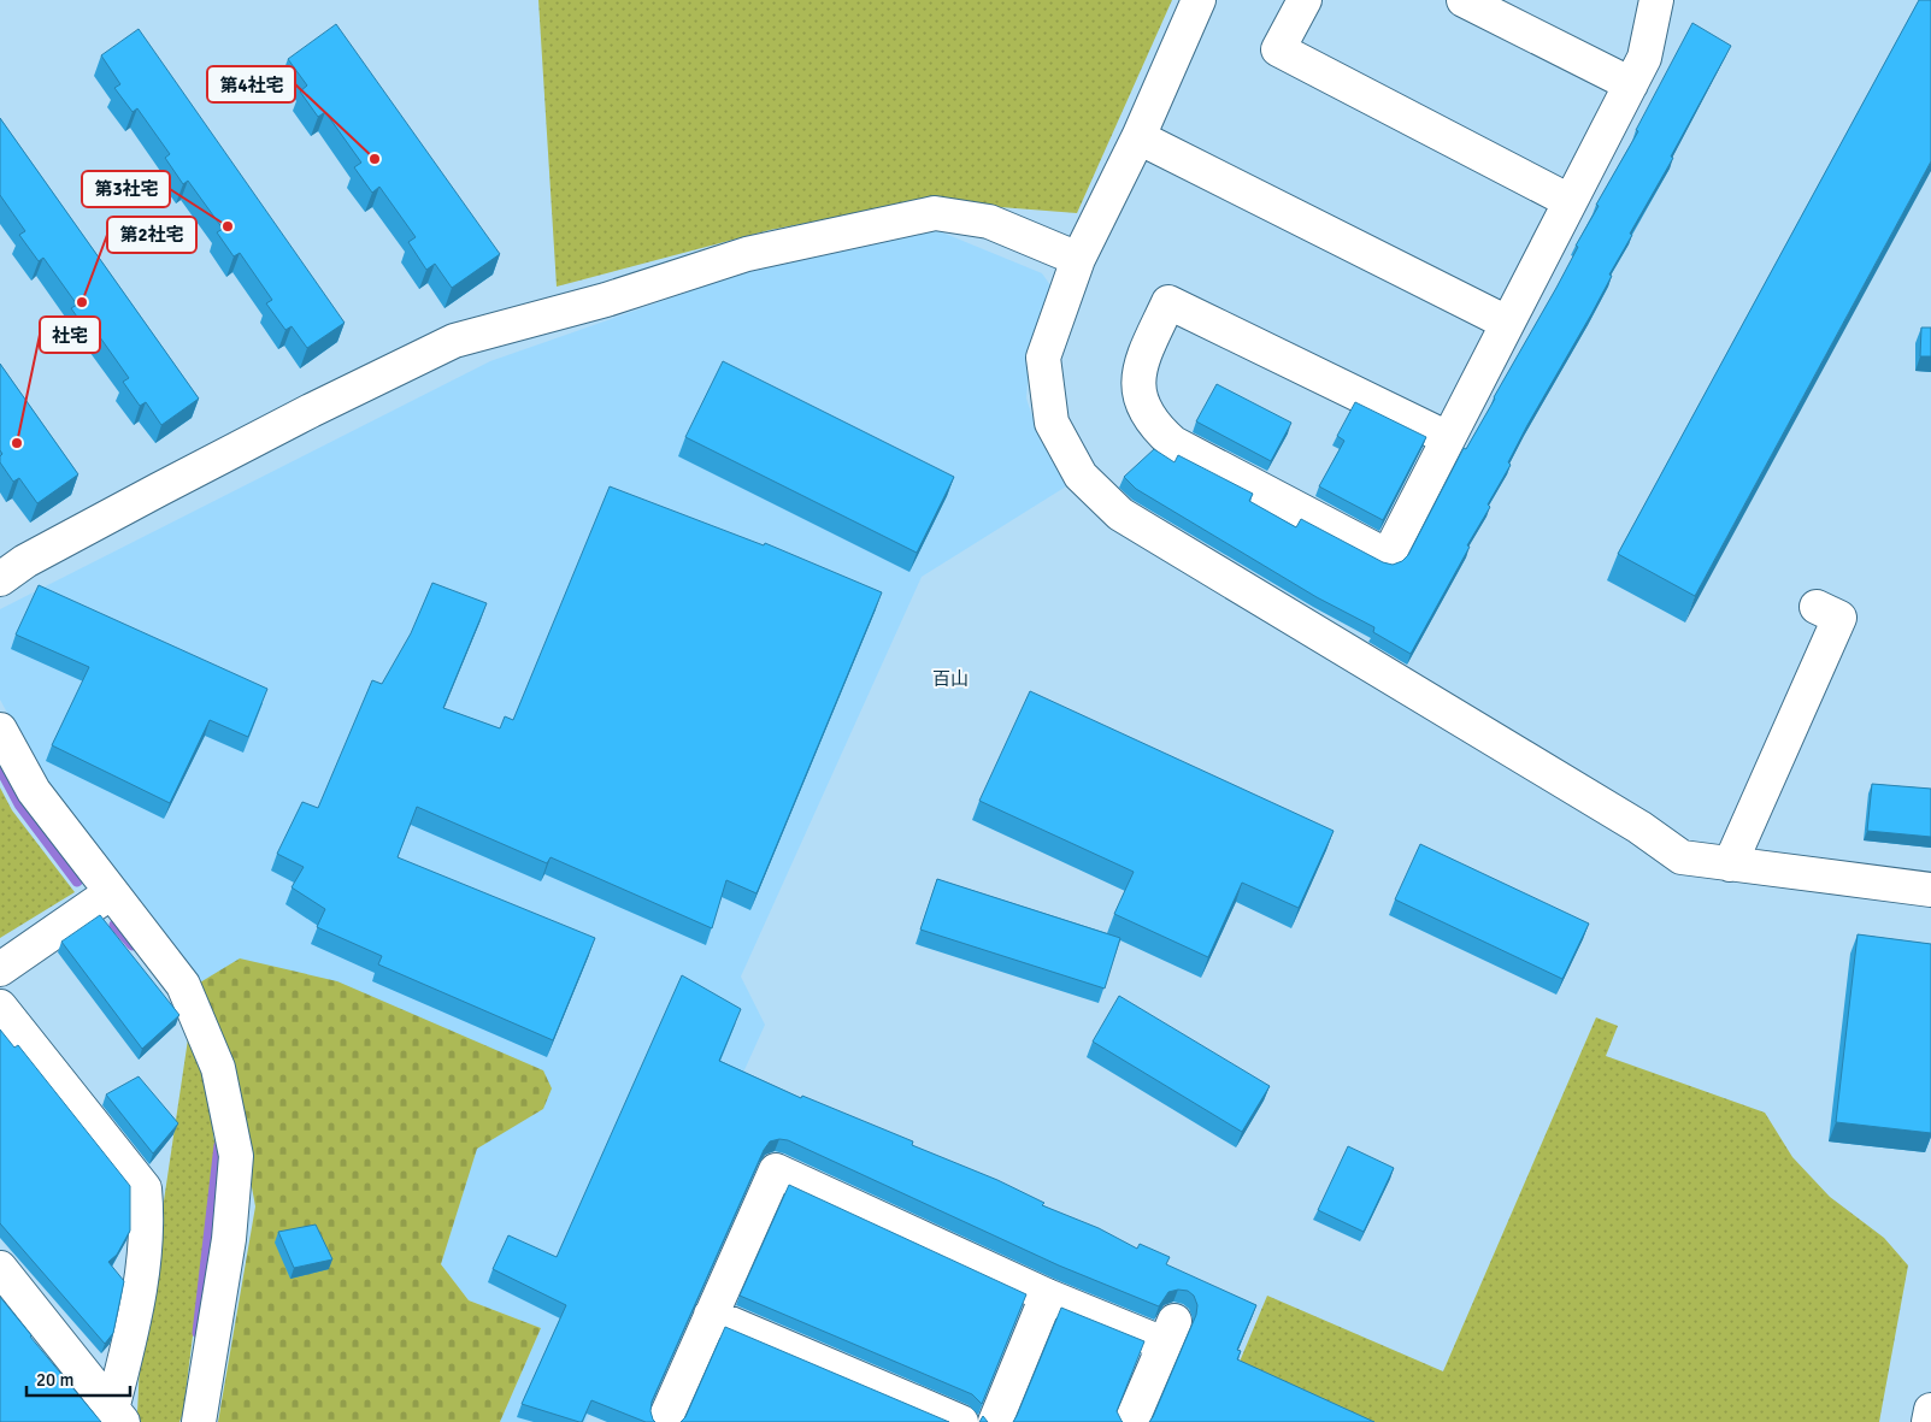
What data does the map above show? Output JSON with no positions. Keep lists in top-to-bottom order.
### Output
{
  "districts": ["百山"],
  "places": [
    "第4社宅",
    "第3社宅",
    "第2社宅",
    "社宅"
  ],
  "scale_bar": "20 m"
}
